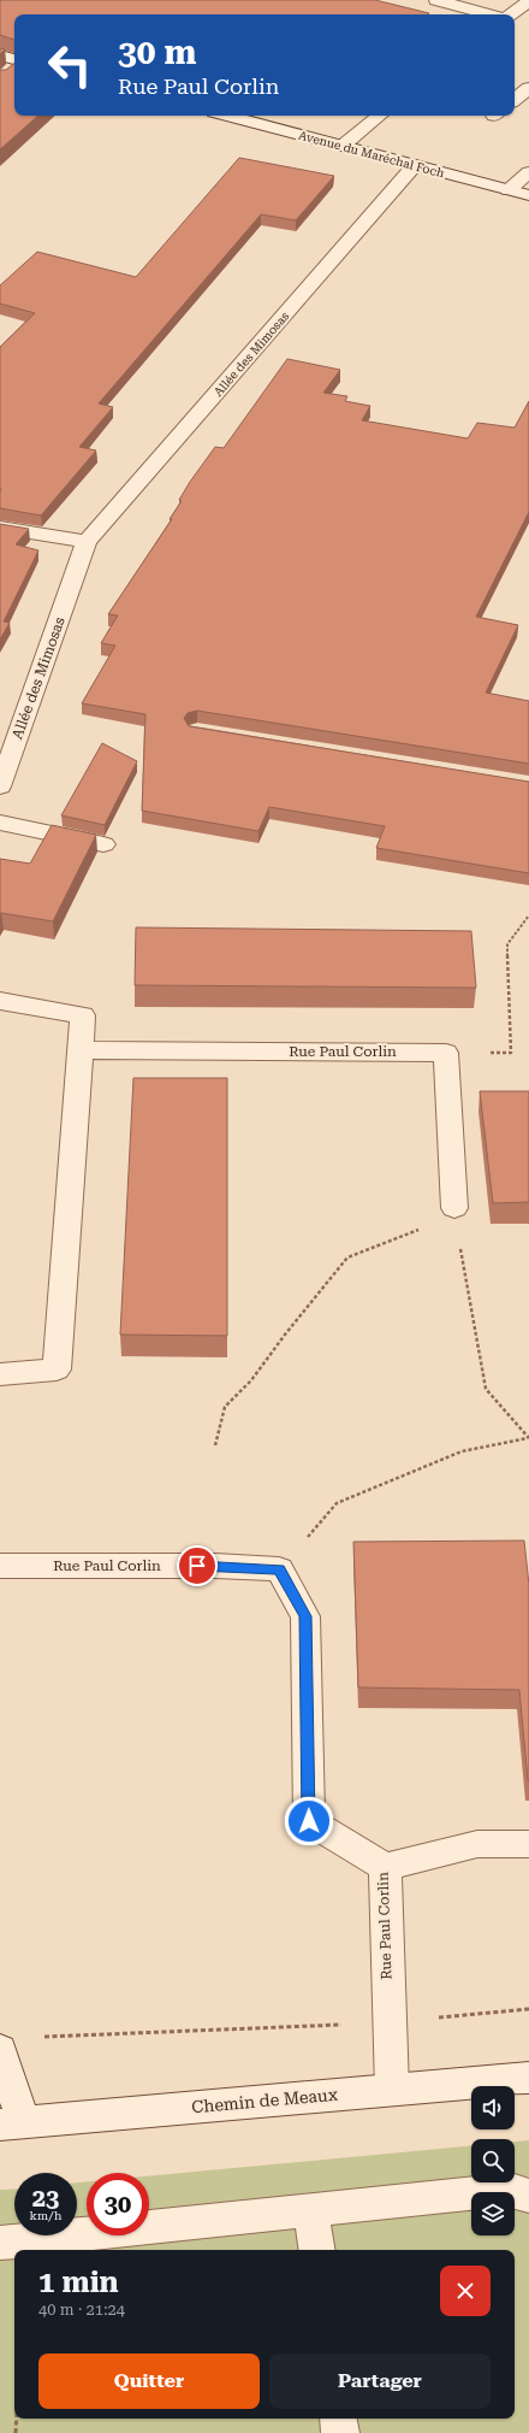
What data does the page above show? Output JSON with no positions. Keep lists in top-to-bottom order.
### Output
{
  "streets": {
    "street": [
      "Avenue du Maréchal Foch",
      "Allée des Mimosas",
      "Rue Paul Corlin",
      "Chemin de Meaux"
    ]
  },
  "crossings": [
    ["Avenue du Maréchal Foch", "Allée des Mimosas"],
    ["Rue Paul Corlin", "Chemin de Meaux"]
  ],
  "page": {
    "turn": ["30 m", "Rue Paul Corlin"],
    "speed": "23 km/h",
    "limit": "30",
    "heading": ["1 min", "40 m · 21:24"],
    "buttons": ["Quitter", "Partager"]
  }
}
